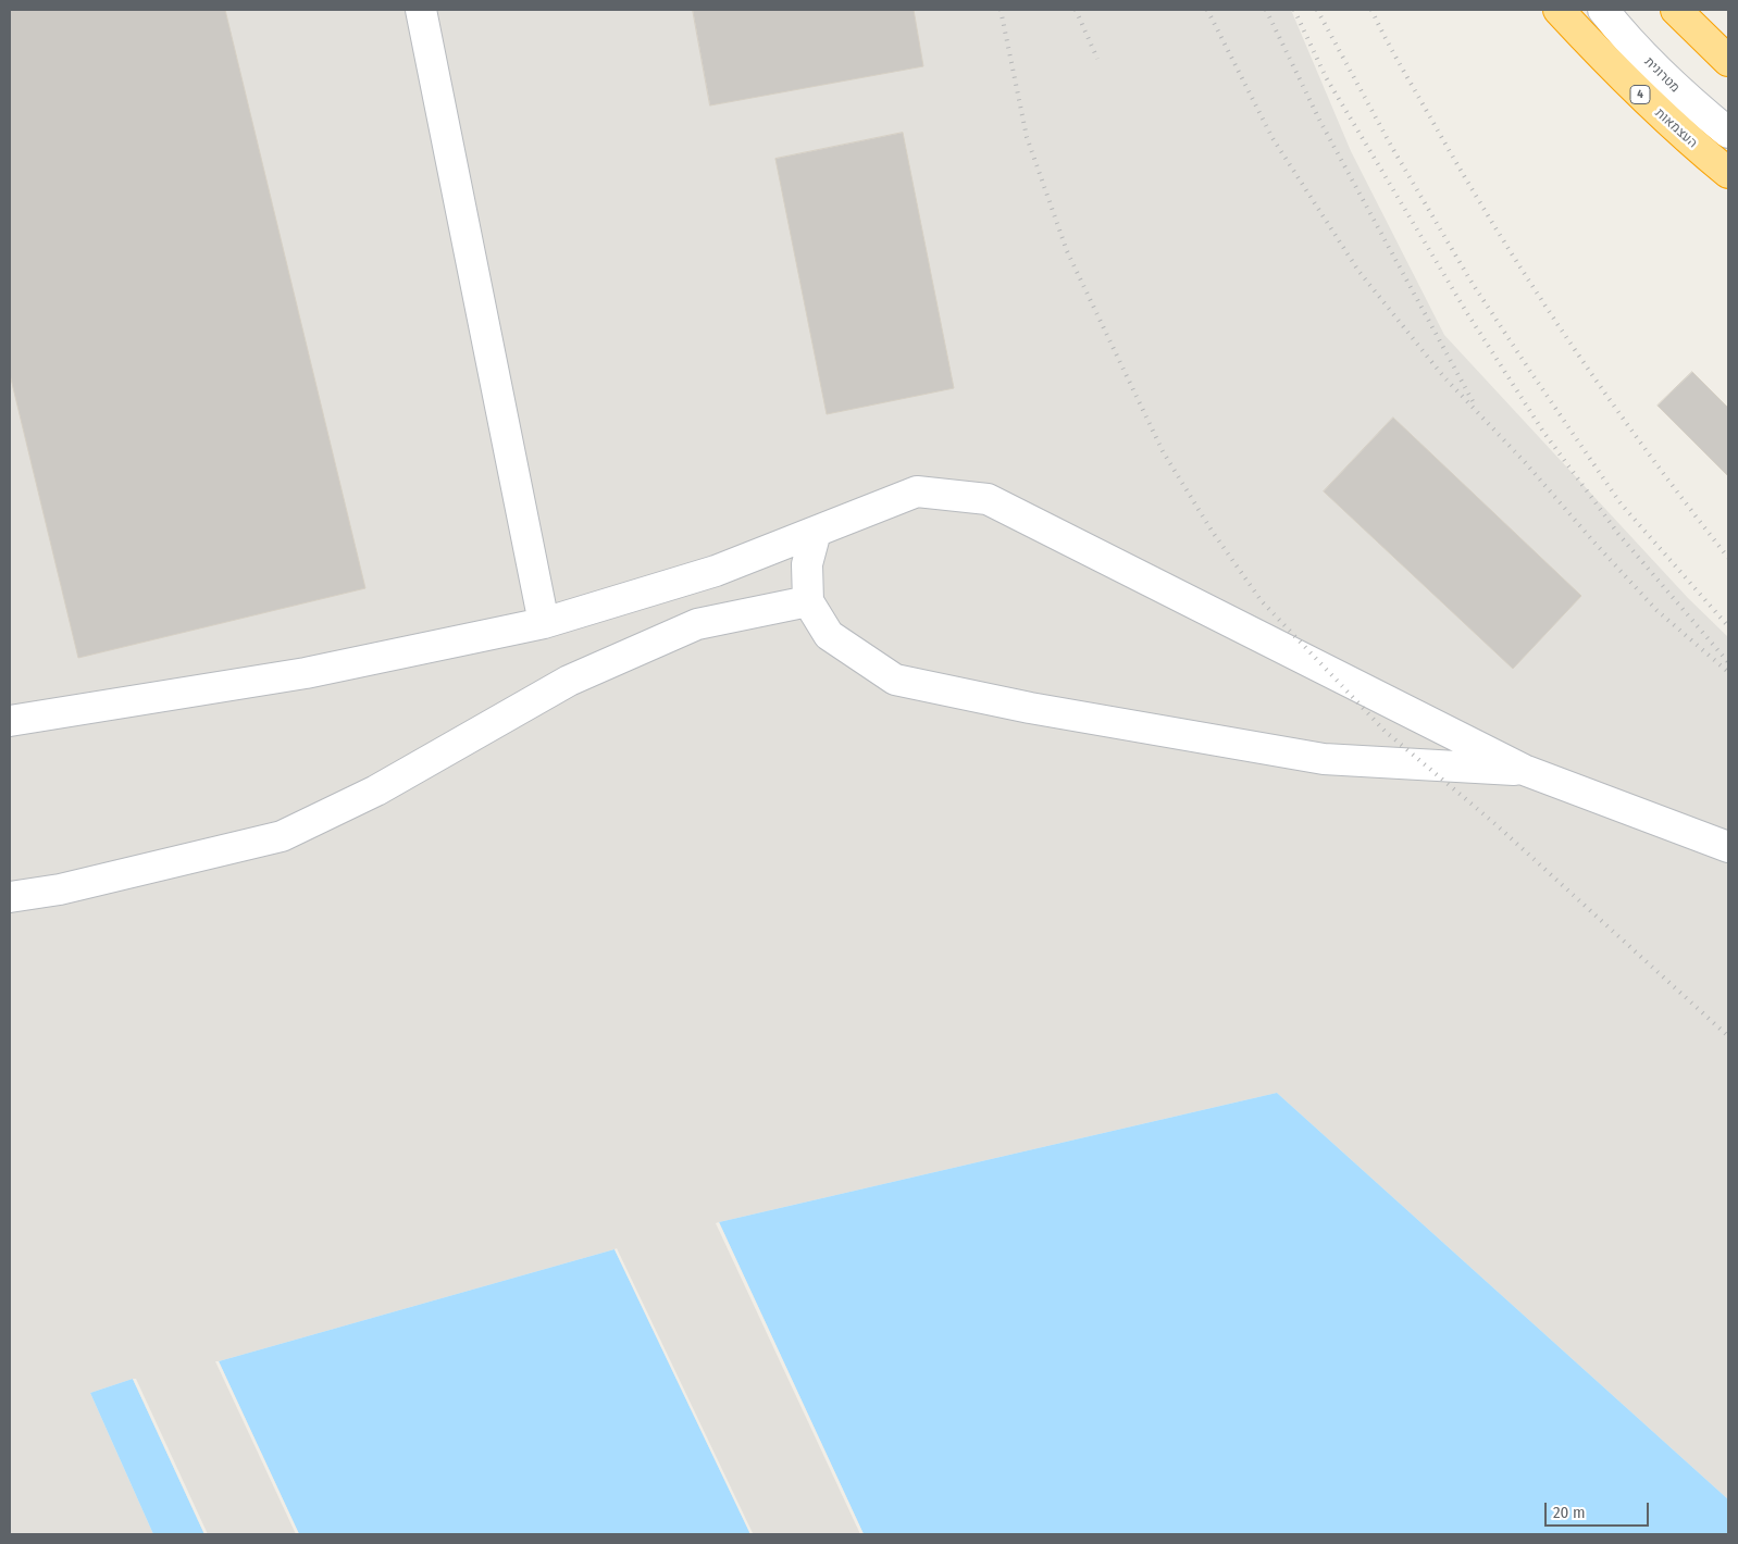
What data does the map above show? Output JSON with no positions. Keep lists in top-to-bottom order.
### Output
{
  "streets": {
    "highway": ["4", "העצמאות"],
    "street": ["מטרונית"]
  },
  "scale_bar": "20 m"
}
